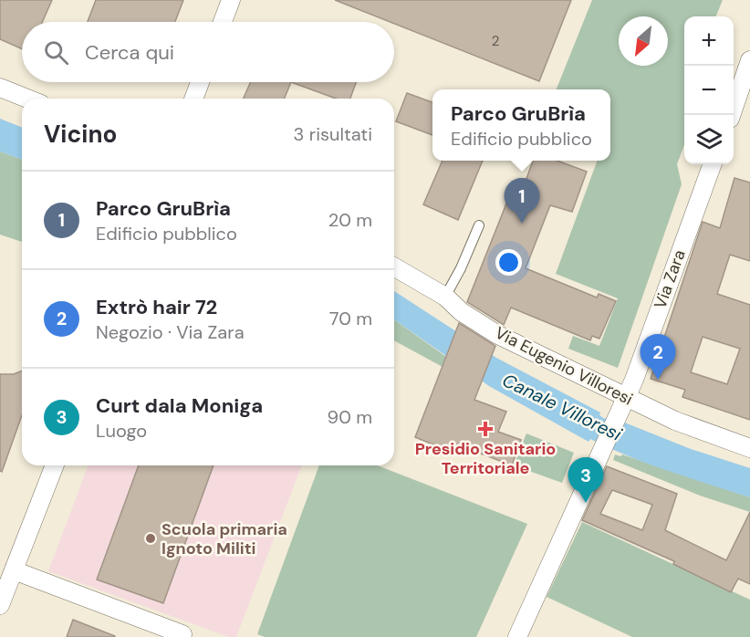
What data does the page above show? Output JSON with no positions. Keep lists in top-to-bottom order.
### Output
{
  "streets": {
    "street": ["Via Zara", "Via Eugenio Villoresi"]
  },
  "crossings": [
    ["Via Zara", "Via Eugenio Villoresi"]
  ],
  "water": ["Canale Villoresi"],
  "places": {
    "health": ["Presidio Sanitario Territoriale"],
    "other": ["Scuola primaria Ignoto Militi"]
  },
  "house_numbers": ["2"],
  "north": "bottom left",
  "page": {
    "map_buttons": ["+", "−"],
    "search": "Cerca qui",
    "popup": ["Parco GruBrìa", "Edificio pubblico"],
    "heading": ["Vicino", "3 risultati"],
    "list": [
      {
        "mark": "1",
        "name": "Parco GruBrìa",
        "note": "Edificio pubblico",
        "value": "20 m"
      },
      {
        "mark": "2",
        "name": "Extrò hair 72",
        "note": "Negozio · Via Zara",
        "value": "70 m"
      },
      {
        "mark": "3",
        "name": "Curt dala Moniga",
        "note": "Luogo",
        "value": "90 m"
      }
    ],
    "pins": ["1", "2", "3"]
  }
}
